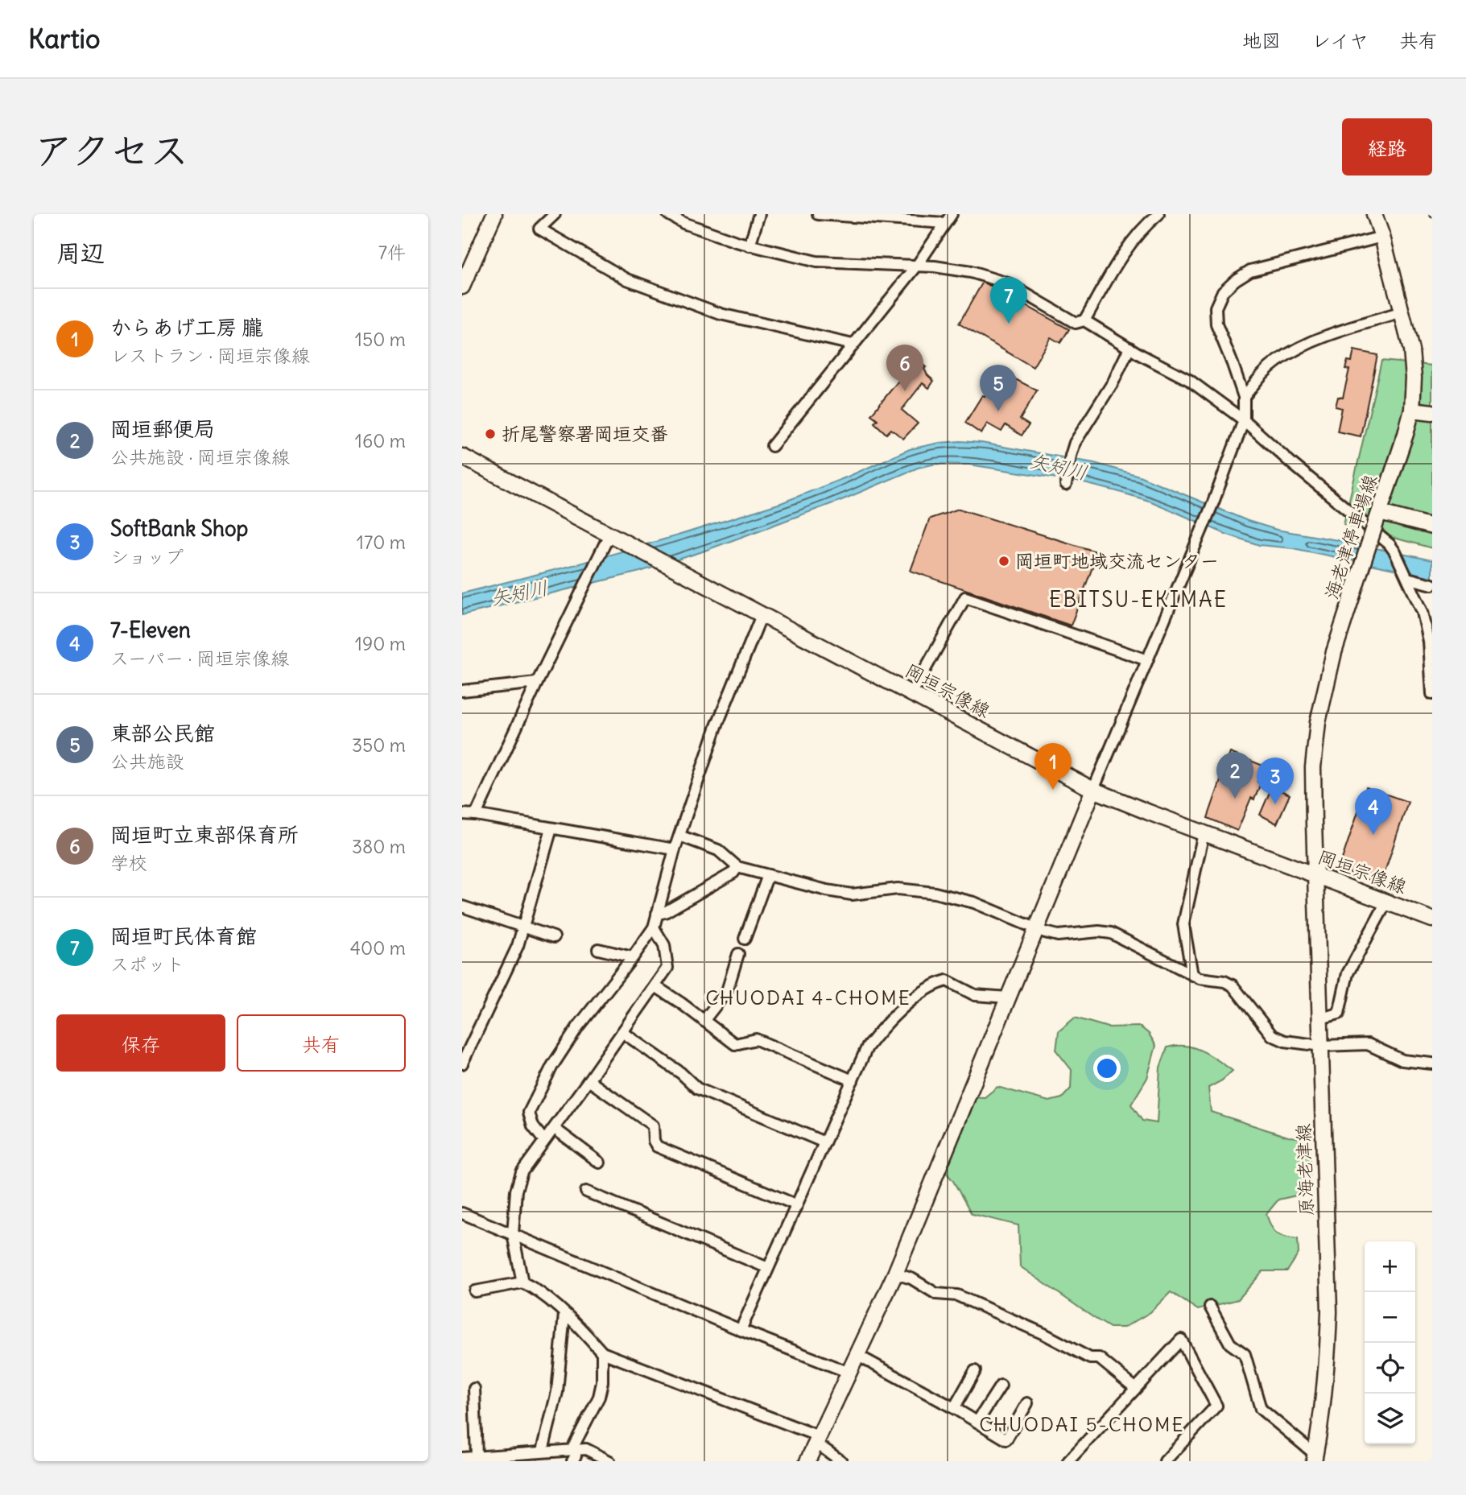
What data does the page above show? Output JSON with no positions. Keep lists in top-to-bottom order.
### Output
{
  "streets": {
    "main road": ["海老津停車場線", "岡垣宗像線", "原海老津線"]
  },
  "crossings": [
    ["海老津停車場線", "岡垣宗像線"],
    ["海老津停車場線", "原海老津線"],
    ["岡垣宗像線", "原海老津線"]
  ],
  "districts": ["EBITSU-EKIMAE", "CHUODAI 4-CHOME", "CHUODAI 5-CHOME"],
  "water": ["矢矧川"],
  "places": ["折尾警察署岡垣交番", "岡垣町地域交流センター"],
  "page": {
    "header": "Kartio",
    "nav": ["地図", "レイヤ", "共有"],
    "title": "アクセス",
    "buttons": [
      "経路",
      ["保存", "共有"]
    ],
    "heading": ["周辺", "7件"],
    "pins": [
      "7",
      "6",
      "5",
      "1",
      "2",
      "3",
      "4"
    ],
    "list": [
      {
        "mark": "1",
        "name": "からあげ工房 朧",
        "note": "レストラン · 岡垣宗像線",
        "value": "150 m"
      },
      {
        "mark": "2",
        "name": "岡垣郵便局",
        "note": "公共施設 · 岡垣宗像線",
        "value": "160 m"
      },
      {
        "mark": "3",
        "name": "SoftBank Shop",
        "note": "ショップ",
        "value": "170 m"
      },
      {
        "mark": "4",
        "name": "7-Eleven",
        "note": "スーパー · 岡垣宗像線",
        "value": "190 m"
      },
      {
        "mark": "5",
        "name": "東部公民館",
        "note": "公共施設",
        "value": "350 m"
      },
      {
        "mark": "6",
        "name": "岡垣町立東部保育所",
        "note": "学校",
        "value": "380 m"
      },
      {
        "mark": "7",
        "name": "岡垣町民体育館",
        "note": "スポット",
        "value": "400 m"
      }
    ],
    "map_buttons": ["+", "−"]
  }
}
